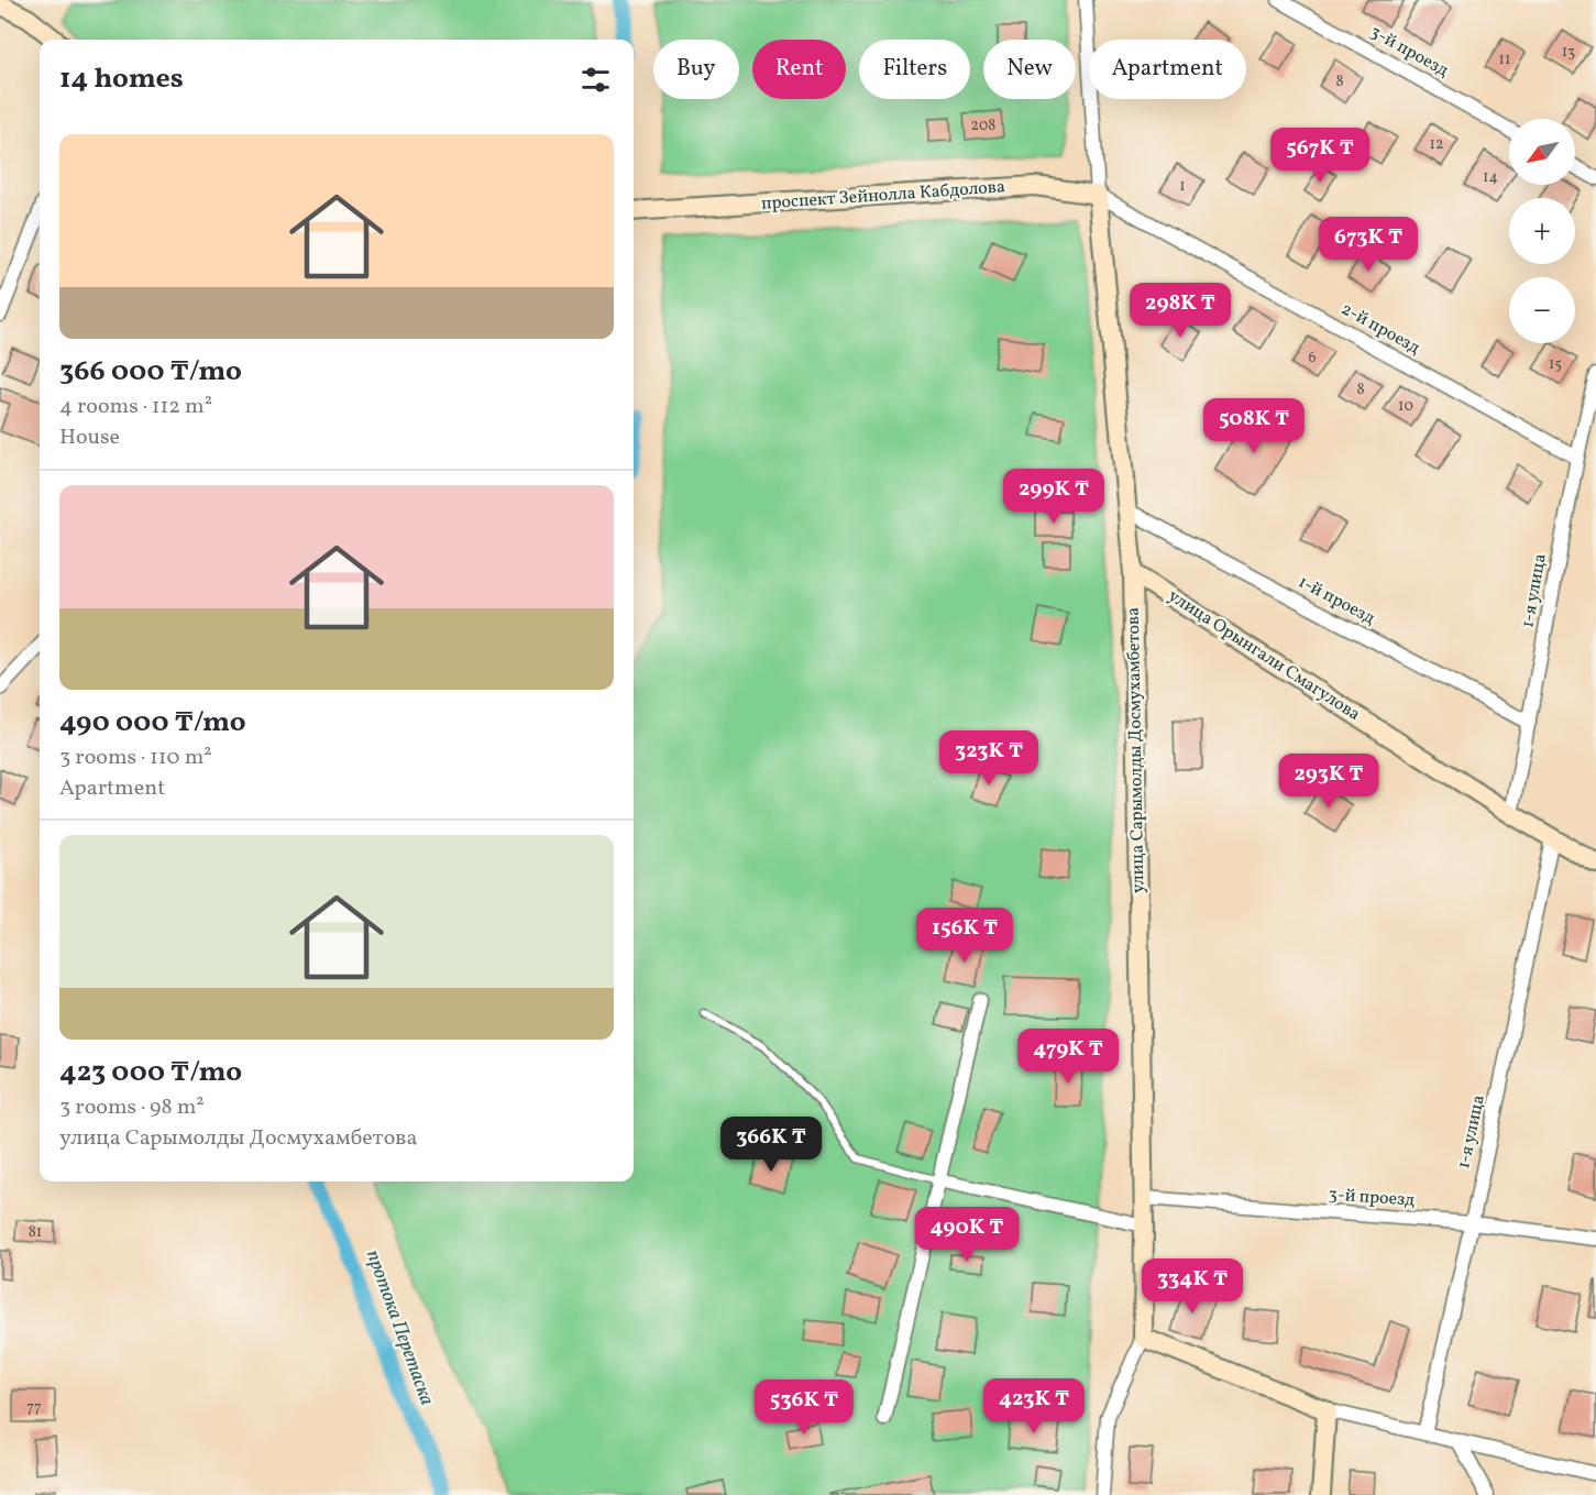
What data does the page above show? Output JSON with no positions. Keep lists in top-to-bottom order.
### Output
{
  "streets": {
    "main road": ["проспект Зейнолла Кабдолова", "улица Орынгали Смагулова", "улица Сарымолды Досмухамбетова"],
    "street": [
      "3-й проезд",
      "2-й проезд",
      "1-я улица",
      "1-й проезд"
    ]
  },
  "crossings": [
    ["3-й проезд", "1-я улица"],
    ["3-й проезд", "улица Сарымолды Досмухамбетова"],
    ["проспект Зейнолла Кабдолова", "2-й проезд"],
    ["проспект Зейнолла Кабдолова", "улица Сарымолды Досмухамбетова"],
    ["2-й проезд", "1-я улица"],
    ["2-й проезд", "улица Сарымолды Досмухамбетова"],
    ["1-я улица", "1-й проезд"],
    ["1-я улица", "улица Орынгали Смагулова"],
    ["1-й проезд", "улица Сарымолды Досмухамбетова"],
    ["улица Орынгали Смагулова", "улица Сарымолды Досмухамбетова"]
  ],
  "water": ["протока Перетаска"],
  "house_numbers": [
    "13",
    "11",
    "8",
    "208",
    "12",
    "14",
    "1",
    "6",
    "15",
    "8",
    "10",
    "81",
    "77"
  ],
  "north": "bottom left",
  "page": {
    "chip": [
      "Buy",
      "Rent",
      "Filters",
      "New",
      "Apartment"
    ],
    "heading": "14 homes",
    "map_buttons": ["+", "−"],
    "list": [
      {
        "name": "366 000 ₸/mo",
        "note": "4 rooms · 112 m² · House"
      },
      {
        "name": "490 000 ₸/mo",
        "note": "3 rooms · 110 m² · Apartment"
      },
      {
        "name": "423 000 ₸/mo",
        "note": "3 rooms · 98 m² · улица Сарымолды Досмухамбетова"
      }
    ],
    "price": [
      "567K ₸",
      "673K ₸",
      "298K ₸",
      "508K ₸",
      "299K ₸",
      "323K ₸",
      "293K ₸",
      "156K ₸",
      "479K ₸",
      "366K ₸",
      "490K ₸",
      "334K ₸",
      "423K ₸",
      "536K ₸"
    ]
  }
}
